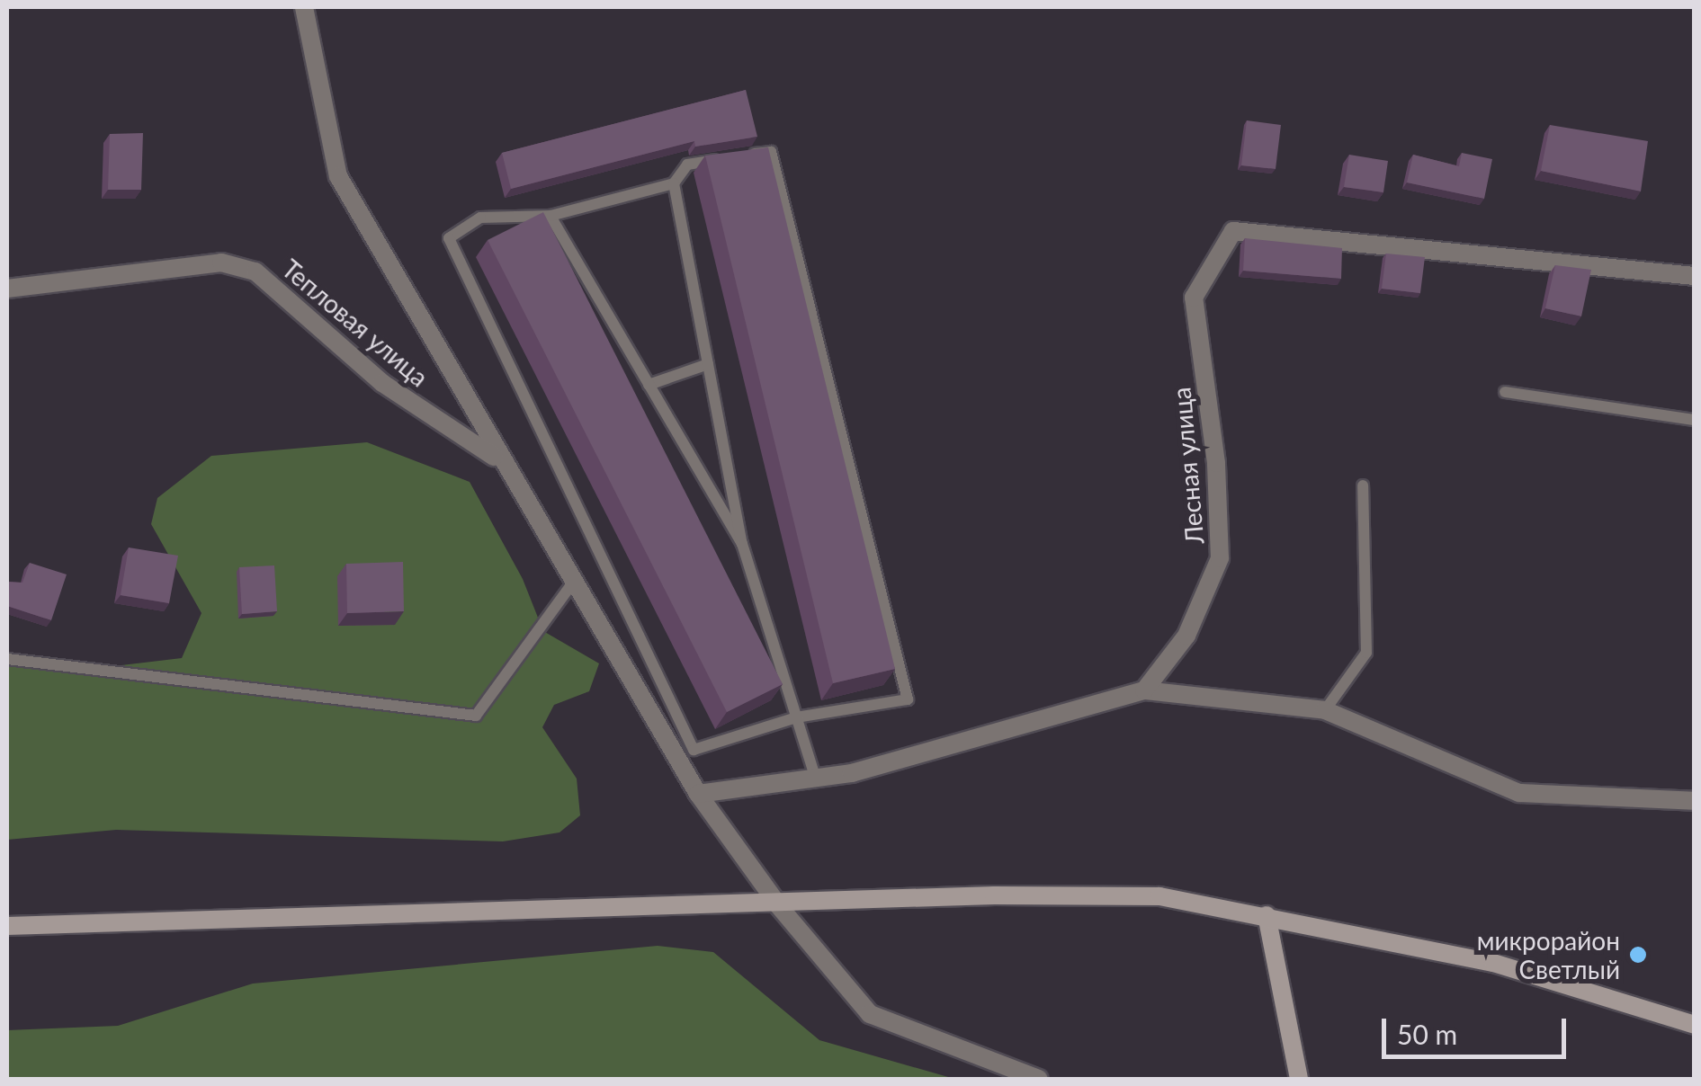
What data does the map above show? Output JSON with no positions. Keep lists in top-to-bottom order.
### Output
{
  "streets": {
    "street": ["Тепловая улица", "Лесная улица"]
  },
  "places": ["микрорайон Светлый"],
  "scale_bar": "50 m"
}
